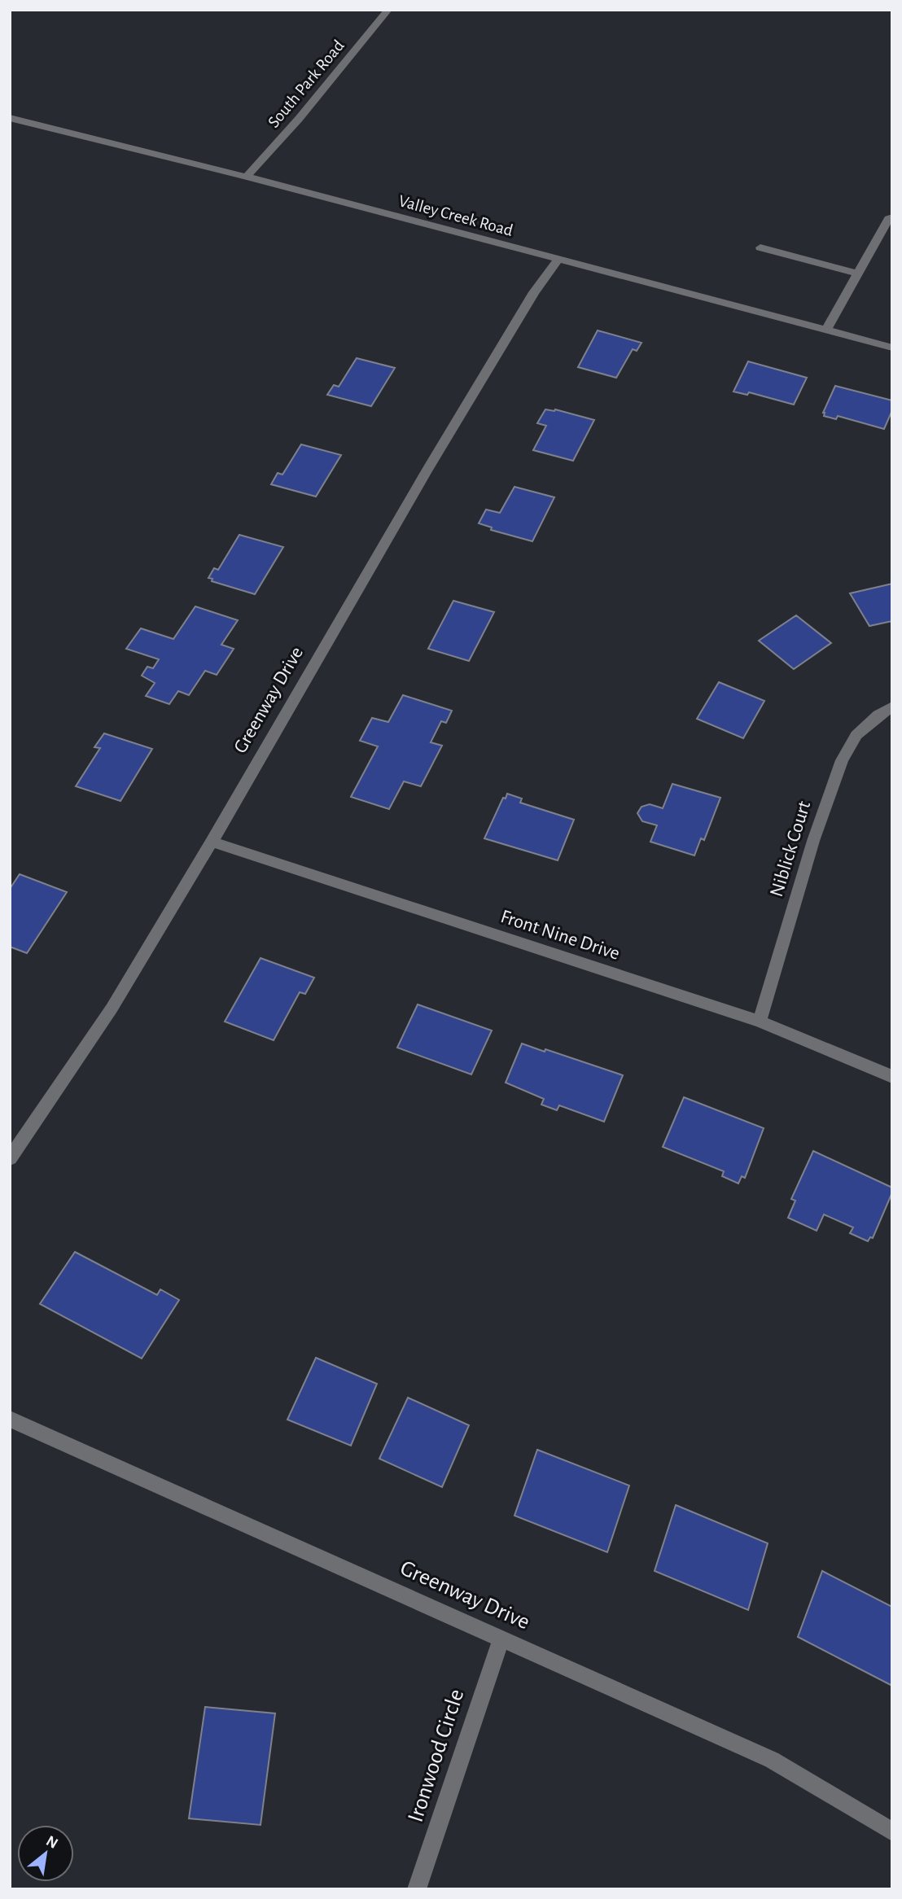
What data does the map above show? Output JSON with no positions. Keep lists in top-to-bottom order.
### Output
{
  "streets": {
    "street": [
      "South Park Road",
      "Valley Creek Road",
      "Greenway Drive",
      "Niblick Court",
      "Front Nine Drive",
      "Ironwood Circle"
    ]
  },
  "crossings": [
    ["South Park Road", "Valley Creek Road"],
    ["Valley Creek Road", "Greenway Drive"],
    ["Greenway Drive", "Front Nine Drive"],
    ["Greenway Drive", "Ironwood Circle"],
    ["Niblick Court", "Front Nine Drive"]
  ],
  "north": "top right"
}
